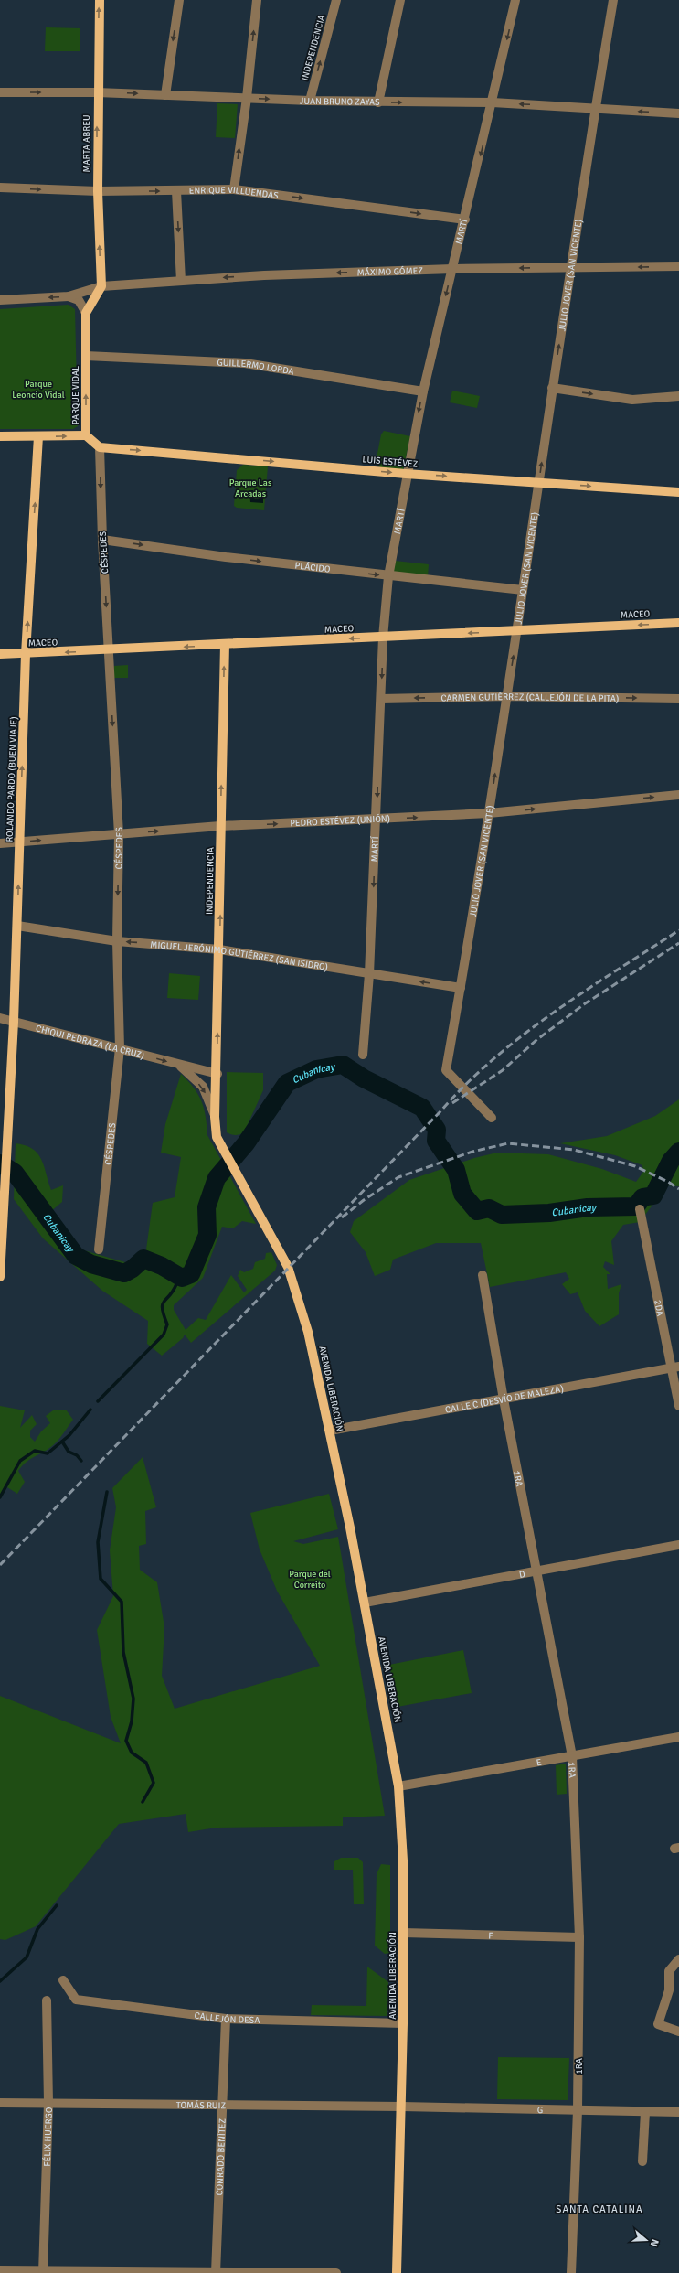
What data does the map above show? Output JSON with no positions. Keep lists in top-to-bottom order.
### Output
{
  "streets": {
    "main road": [
      "INDEPENDENCIA",
      "MARTA ABREU",
      "PARQUE VIDAL",
      "LUIS ESTÉVEZ",
      "MACEO",
      "ROLANDO PARDO (BUEN VIAJE)",
      "AVENIDA LIBERACIÓN"
    ],
    "street": [
      "JUAN BRUNO ZAYAS",
      "ENRIQUE VILLUENDAS",
      "MARTÍ",
      "MÁXIMO GÓMEZ",
      "JULIO JOVER (SAN VICENTE)",
      "GUILLERMO LORDA",
      "CÉSPEDES",
      "PLÁCIDO",
      "CARMEN GUTIÉRREZ (CALLEJÓN DE LA PITA)",
      "PEDRO ESTÉVEZ (UNIÓN)",
      "MIGUEL JERÓNIMO GUTIÉRREZ (SAN ISIDRO)",
      "CHIQUI PEDRAZA (LA CRUZ)",
      "2DA",
      "CALLE C (DESVÍO DE MALEZA)",
      "1RA",
      "D",
      "E",
      "F",
      "CALLEJÓN DESA",
      "TOMÁS RUIZ",
      "G",
      "FÉLIX HUERGO",
      "CONRADO BENÍTEZ"
    ]
  },
  "crossings": [
    ["INDEPENDENCIA", "JUAN BRUNO ZAYAS"],
    ["INDEPENDENCIA", "MACEO"],
    ["INDEPENDENCIA", "PEDRO ESTÉVEZ (UNIÓN)"],
    ["INDEPENDENCIA", "MIGUEL JERÓNIMO GUTIÉRREZ (SAN ISIDRO)"],
    ["INDEPENDENCIA", "CHIQUI PEDRAZA (LA CRUZ)"],
    ["INDEPENDENCIA", "AVENIDA LIBERACIÓN"],
    ["JUAN BRUNO ZAYAS", "MARTA ABREU"],
    ["JUAN BRUNO ZAYAS", "MARTÍ"],
    ["JUAN BRUNO ZAYAS", "JULIO JOVER (SAN VICENTE)"],
    ["MARTA ABREU", "ENRIQUE VILLUENDAS"],
    ["MARTA ABREU", "MÁXIMO GÓMEZ"],
    ["ENRIQUE VILLUENDAS", "MARTÍ"],
    ["MARTÍ", "MÁXIMO GÓMEZ"],
    ["MARTÍ", "GUILLERMO LORDA"],
    ["MARTÍ", "LUIS ESTÉVEZ"],
    ["MARTÍ", "PLÁCIDO"],
    ["MARTÍ", "MACEO"],
    ["MARTÍ", "CARMEN GUTIÉRREZ (CALLEJÓN DE LA PITA)"],
    ["MARTÍ", "PEDRO ESTÉVEZ (UNIÓN)"],
    ["MARTÍ", "MIGUEL JERÓNIMO GUTIÉRREZ (SAN ISIDRO)"],
    ["MÁXIMO GÓMEZ", "JULIO JOVER (SAN VICENTE)"],
    ["JULIO JOVER (SAN VICENTE)", "LUIS ESTÉVEZ"],
    ["JULIO JOVER (SAN VICENTE)", "PLÁCIDO"],
    ["JULIO JOVER (SAN VICENTE)", "MACEO"],
    ["JULIO JOVER (SAN VICENTE)", "CARMEN GUTIÉRREZ (CALLEJÓN DE LA PITA)"],
    ["JULIO JOVER (SAN VICENTE)", "PEDRO ESTÉVEZ (UNIÓN)"],
    ["JULIO JOVER (SAN VICENTE)", "MIGUEL JERÓNIMO GUTIÉRREZ (SAN ISIDRO)"],
    ["GUILLERMO LORDA", "PARQUE VIDAL"],
    ["PARQUE VIDAL", "ROLANDO PARDO (BUEN VIAJE)"],
    ["LUIS ESTÉVEZ", "CÉSPEDES"],
    ["CÉSPEDES", "PLÁCIDO"],
    ["CÉSPEDES", "MACEO"],
    ["CÉSPEDES", "PEDRO ESTÉVEZ (UNIÓN)"],
    ["CÉSPEDES", "MIGUEL JERÓNIMO GUTIÉRREZ (SAN ISIDRO)"],
    ["CÉSPEDES", "CHIQUI PEDRAZA (LA CRUZ)"],
    ["MACEO", "ROLANDO PARDO (BUEN VIAJE)"],
    ["ROLANDO PARDO (BUEN VIAJE)", "PEDRO ESTÉVEZ (UNIÓN)"],
    ["ROLANDO PARDO (BUEN VIAJE)", "MIGUEL JERÓNIMO GUTIÉRREZ (SAN ISIDRO)"],
    ["ROLANDO PARDO (BUEN VIAJE)", "CHIQUI PEDRAZA (LA CRUZ)"],
    ["CHIQUI PEDRAZA (LA CRUZ)", "AVENIDA LIBERACIÓN"],
    ["2DA", "CALLE C (DESVÍO DE MALEZA)"],
    ["AVENIDA LIBERACIÓN", "CALLE C (DESVÍO DE MALEZA)"],
    ["AVENIDA LIBERACIÓN", "D"],
    ["AVENIDA LIBERACIÓN", "E"],
    ["AVENIDA LIBERACIÓN", "F"],
    ["AVENIDA LIBERACIÓN", "CALLEJÓN DESA"],
    ["AVENIDA LIBERACIÓN", "TOMÁS RUIZ"],
    ["AVENIDA LIBERACIÓN", "G"],
    ["CALLE C (DESVÍO DE MALEZA)", "1RA"],
    ["1RA", "D"],
    ["1RA", "E"],
    ["1RA", "F"],
    ["1RA", "G"],
    ["CALLEJÓN DESA", "CONRADO BENÍTEZ"],
    ["TOMÁS RUIZ", "G"],
    ["TOMÁS RUIZ", "FÉLIX HUERGO"],
    ["TOMÁS RUIZ", "CONRADO BENÍTEZ"]
  ],
  "one_way": [
    "MARTA ABREU",
    "ENRIQUE VILLUENDAS",
    "MARTÍ",
    "MÁXIMO GÓMEZ",
    "JULIO JOVER (SAN VICENTE)",
    "LUIS ESTÉVEZ",
    "CÉSPEDES",
    "PLÁCIDO",
    "MACEO",
    "ROLANDO PARDO (BUEN VIAJE)",
    "PEDRO ESTÉVEZ (UNIÓN)",
    "MIGUEL JERÓNIMO GUTIÉRREZ (SAN ISIDRO)"
  ],
  "districts": ["SANTA CATALINA"],
  "water": ["Cubanicay"],
  "parks": ["Parque Leoncio Vidal", "Parque Las Arcadas", "Parque del Correito"],
  "north": "right"
}
